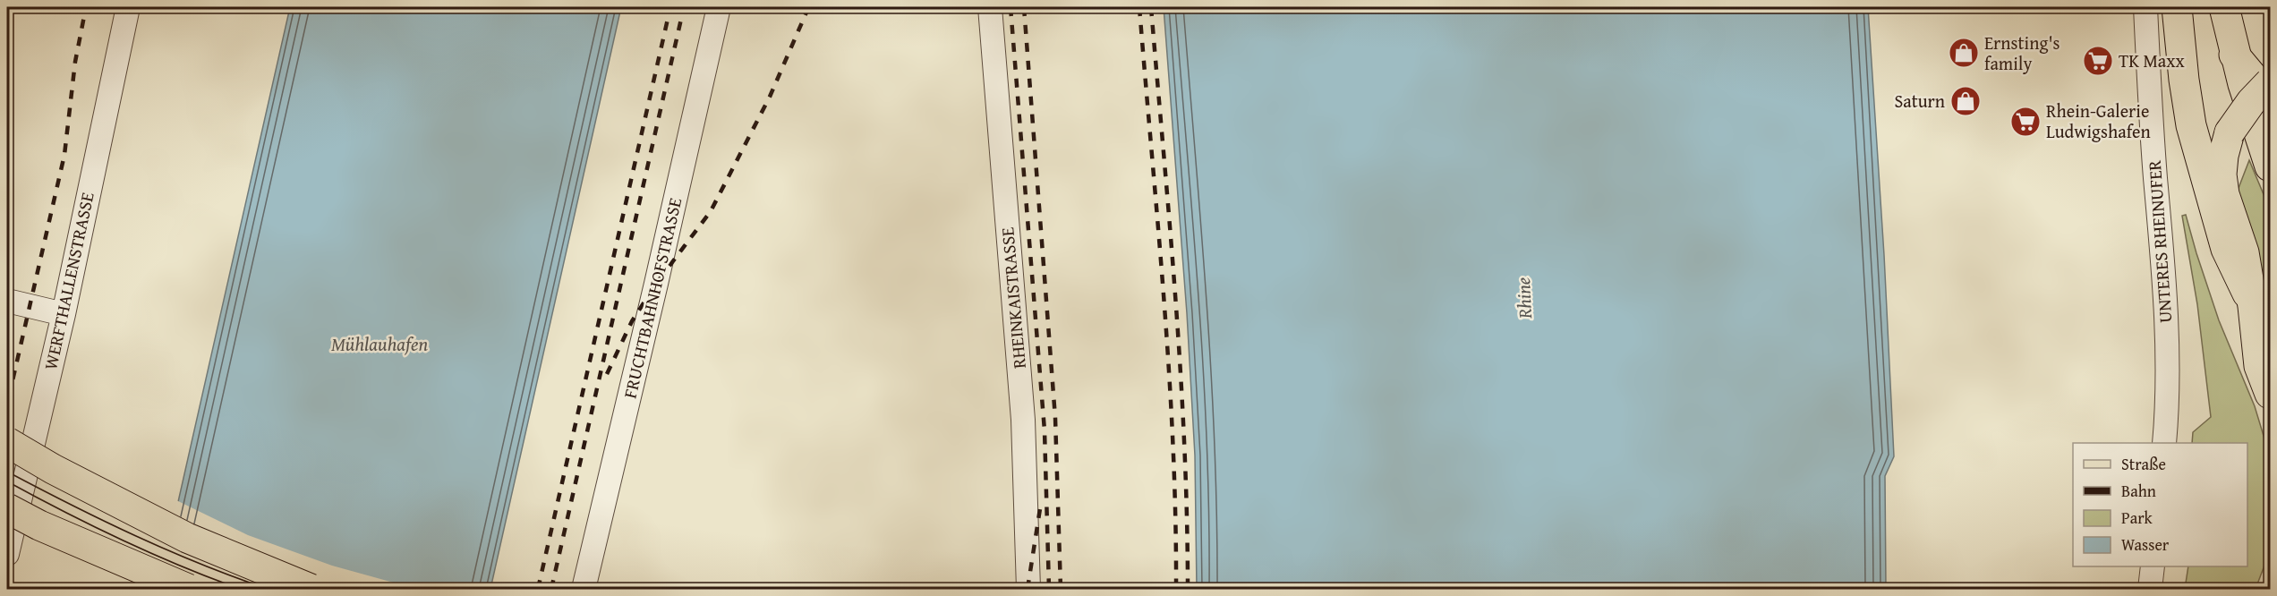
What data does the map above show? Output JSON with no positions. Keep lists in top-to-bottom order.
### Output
{
  "streets": {
    "street": [
      "UNTERES RHEINUFER",
      "WERFTHALLENSTRASSE",
      "FRUCHTBAHNHOFSTRASSE",
      "RHEINKAISTRASSE"
    ]
  },
  "water": ["Rhine", "Mühlauhafen"],
  "places": {
    "shop": ["Ernsting's family", "Saturn"],
    "supermarket": ["TK Maxx", "Rhein-Galerie Ludwigshafen"]
  },
  "legend": [
    "Straße",
    "Bahn",
    "Park",
    "Wasser"
  ]
}
